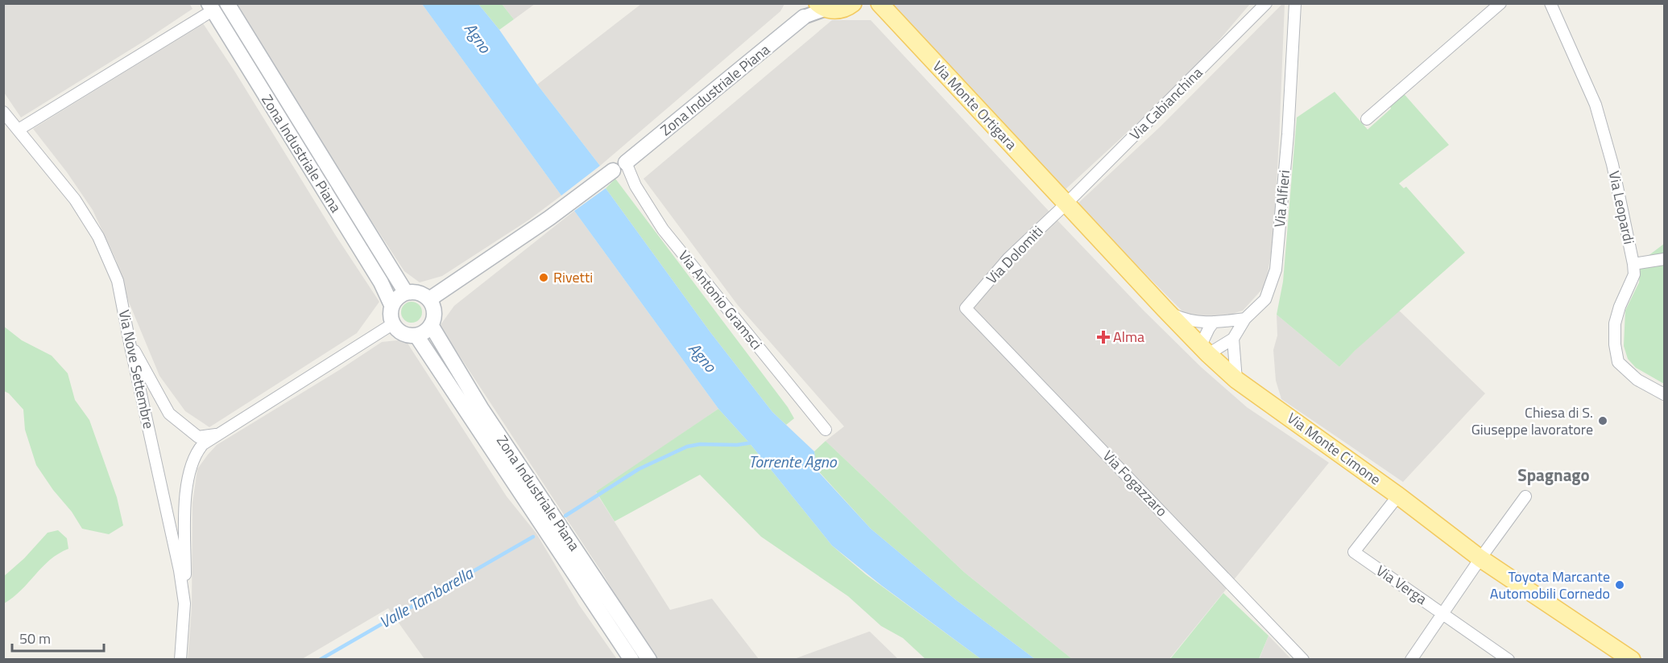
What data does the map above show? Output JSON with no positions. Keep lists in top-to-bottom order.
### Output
{
  "streets": {
    "main road": ["Zona Industriale Piana", "Via Monte Ortigara", "Via Monte Cimone"],
    "street": [
      "Via Cabianchina",
      "Via Alfieri",
      "Via Leopardi",
      "Via Dolomiti",
      "Via Antonio Gramsci",
      "Via Nove Settembre",
      "Via Fogazzaro",
      "Via Verga"
    ]
  },
  "crossings": [
    ["Zona Industriale Piana", "Via Antonio Gramsci"],
    ["Via Cabianchina", "Via Monte Ortigara"],
    ["Via Cabianchina", "Via Dolomiti"],
    ["Via Cabianchina", "Via Monte Cimone"],
    ["Via Monte Ortigara", "Via Dolomiti"],
    ["Via Monte Ortigara", "Via Monte Cimone"],
    ["Via Dolomiti", "Via Monte Cimone"],
    ["Via Dolomiti", "Via Fogazzaro"],
    ["Via Monte Cimone", "Via Verga"]
  ],
  "districts": ["Spagnago"],
  "water": ["Agno", "Torrente Agno", "Valle Tambarella"],
  "places": {
    "other": ["Rivetti", "Chiesa di S. Giuseppe lavoratore", "Toyota Marcante Automobili Cornedo"],
    "health": ["Alma"]
  },
  "scale_bar": "50 m"
}
